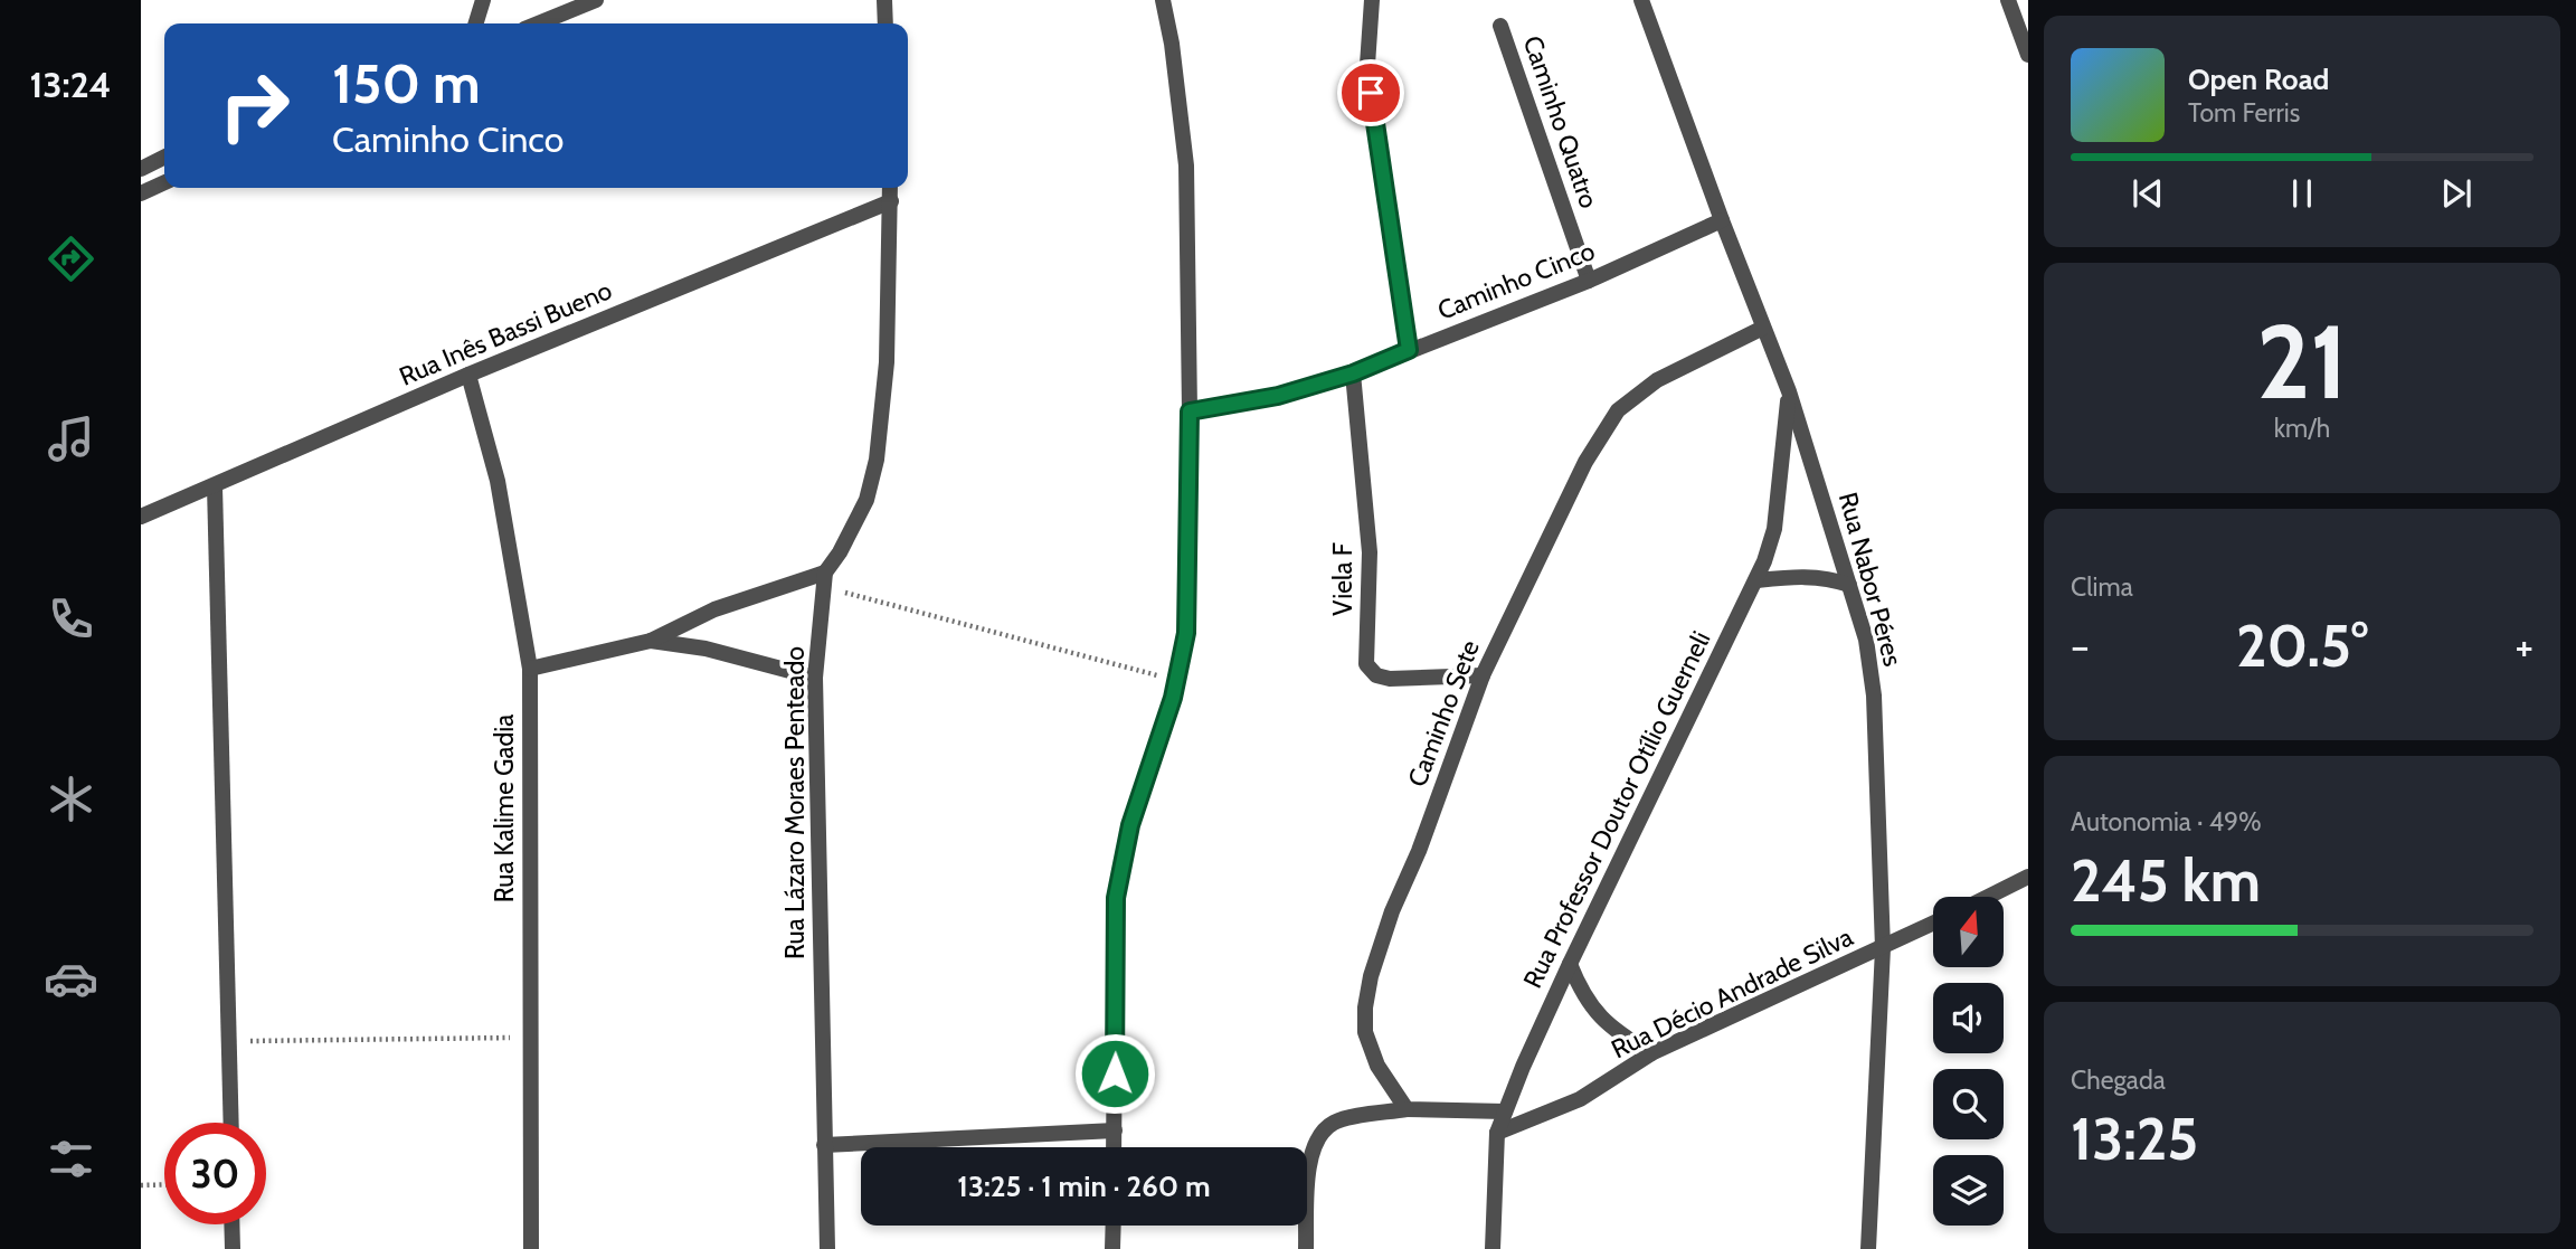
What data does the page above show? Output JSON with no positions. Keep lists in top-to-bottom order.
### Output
{
  "streets": {
    "street": [
      "Caminho Quatro",
      "Caminho Cinco",
      "Rua Inês Bassi Bueno",
      "Viela F",
      "Rua Nabor Péres",
      "Caminho Sete",
      "Rua Lázaro Moraes Penteado",
      "Rua Kalime Gadia",
      "Rua Professor Doutor Otílio Guerneli",
      "Rua Décio Andrade Silva"
    ]
  },
  "crossings": [
    ["Caminho Quatro", "Caminho Cinco"],
    ["Caminho Cinco", "Viela F"],
    ["Caminho Cinco", "Rua Nabor Péres"],
    ["Rua Inês Bassi Bueno", "Rua Lázaro Moraes Penteado"],
    ["Rua Inês Bassi Bueno", "Rua Kalime Gadia"],
    ["Viela F", "Caminho Sete"],
    ["Rua Nabor Péres", "Caminho Sete"],
    ["Rua Nabor Péres", "Rua Professor Doutor Otílio Guerneli"],
    ["Rua Nabor Péres", "Rua Décio Andrade Silva"],
    ["Rua Professor Doutor Otílio Guerneli", "Rua Décio Andrade Silva"]
  ],
  "north": "top",
  "page": {
    "tabs": "13:24",
    "turn": ["150 m", "Caminho Cinco"],
    "song": ["Open Road", "Tom Ferris"],
    "tile": [
      ["21", "km/h"],
      "Clima",
      ["Autonomia · 49%", "245 km"],
      ["Chegada", "13:25"]
    ],
    "heat": ["−", "20.5°", "+"],
    "limit": "30",
    "trip": "13:25 · 1 min · 260 m"
  }
}
